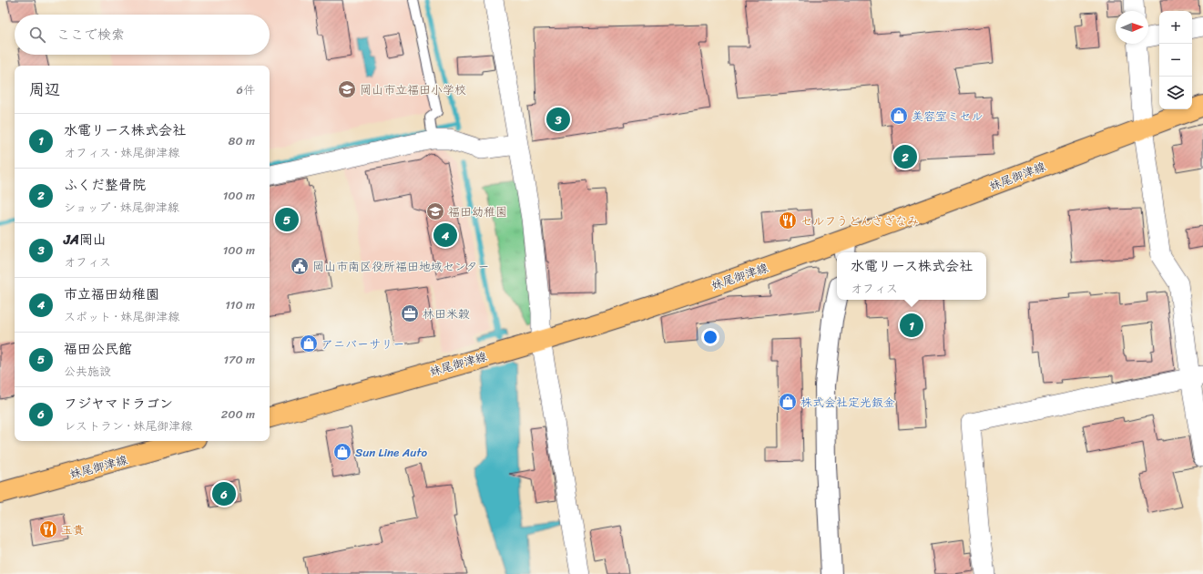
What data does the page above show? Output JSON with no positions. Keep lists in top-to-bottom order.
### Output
{
  "streets": {
    "main road": ["妹尾御津線"]
  },
  "places": {
    "school or university": ["岡山市立福田小学校", "福田幼稚園"],
    "shop": [
      "美容室ミセル",
      "アニバーサリー",
      "株式会社定光鈑金",
      "Sun Line Auto"
    ],
    "restaurant": ["セルフうどんさざなみ", "玉貴"],
    "public building": ["岡山市南区役所福田地域センター"],
    "office": ["林田米穀"]
  },
  "north": "right",
  "page": {
    "map_buttons": ["+", "−"],
    "search": "ここで検索",
    "heading": ["周辺", "6件"],
    "pins": [
      "3",
      "2",
      "5",
      "4",
      "1",
      "6"
    ],
    "list": [
      {
        "mark": "1",
        "name": "水電リース株式会社",
        "note": "オフィス · 妹尾御津線",
        "value": "80 m"
      },
      {
        "mark": "2",
        "name": "ふくだ整骨院",
        "note": "ショップ · 妹尾御津線",
        "value": "100 m"
      },
      {
        "mark": "3",
        "name": "JA岡山",
        "note": "オフィス",
        "value": "100 m"
      },
      {
        "mark": "4",
        "name": "市立福田幼稚園",
        "note": "スポット · 妹尾御津線",
        "value": "110 m"
      },
      {
        "mark": "5",
        "name": "福田公民館",
        "note": "公共施設",
        "value": "170 m"
      },
      {
        "mark": "6",
        "name": "フジヤマドラゴン",
        "note": "レストラン · 妹尾御津線",
        "value": "200 m"
      }
    ],
    "popup": ["水電リース株式会社", "オフィス"]
  }
}
